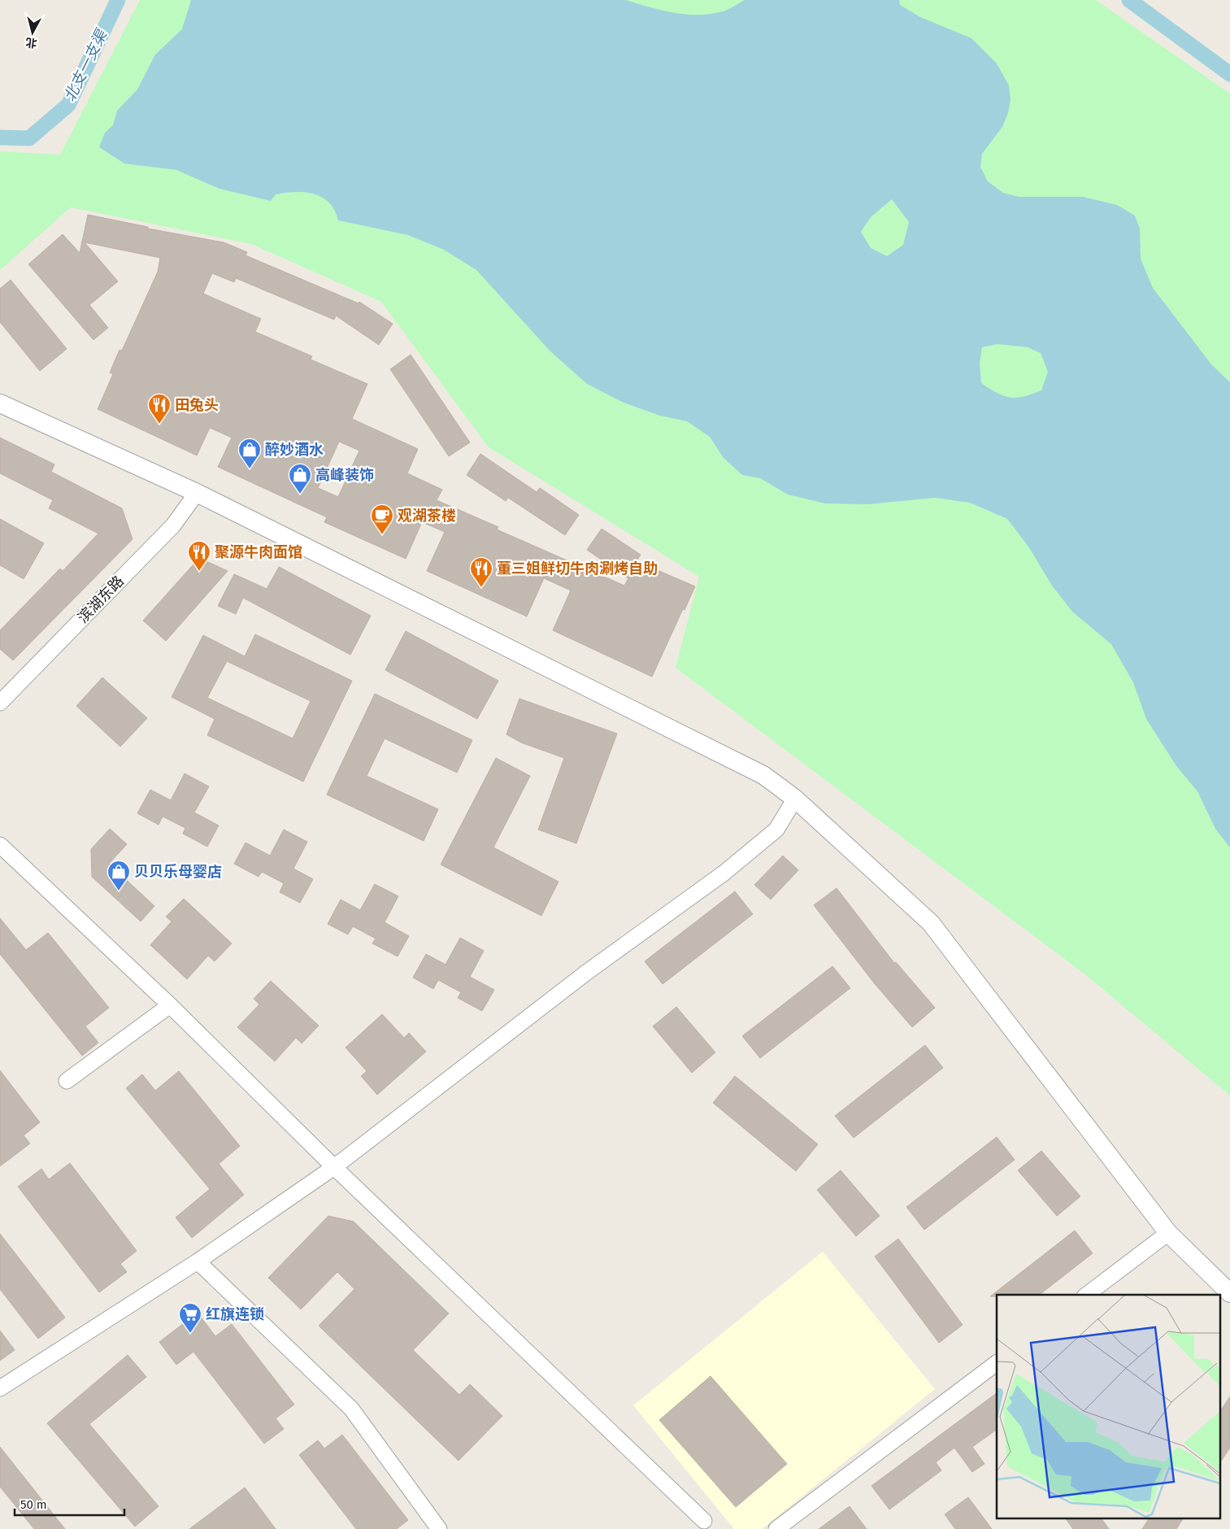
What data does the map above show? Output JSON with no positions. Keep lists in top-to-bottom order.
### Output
{
  "streets": {
    "street": ["滨湖东路"]
  },
  "water": ["北支一支渠"],
  "places": {
    "restaurant": ["田兔头", "聚源牛肉面馆", "董三姐鲜切牛肉涮烤自助"],
    "shop": ["醉妙酒水", "高峰装饰", "贝贝乐母婴店"],
    "cafe": ["观湖茶楼"],
    "supermarket": ["红旗连锁"]
  },
  "scale_bar": "50 m",
  "north": "bottom"
}
